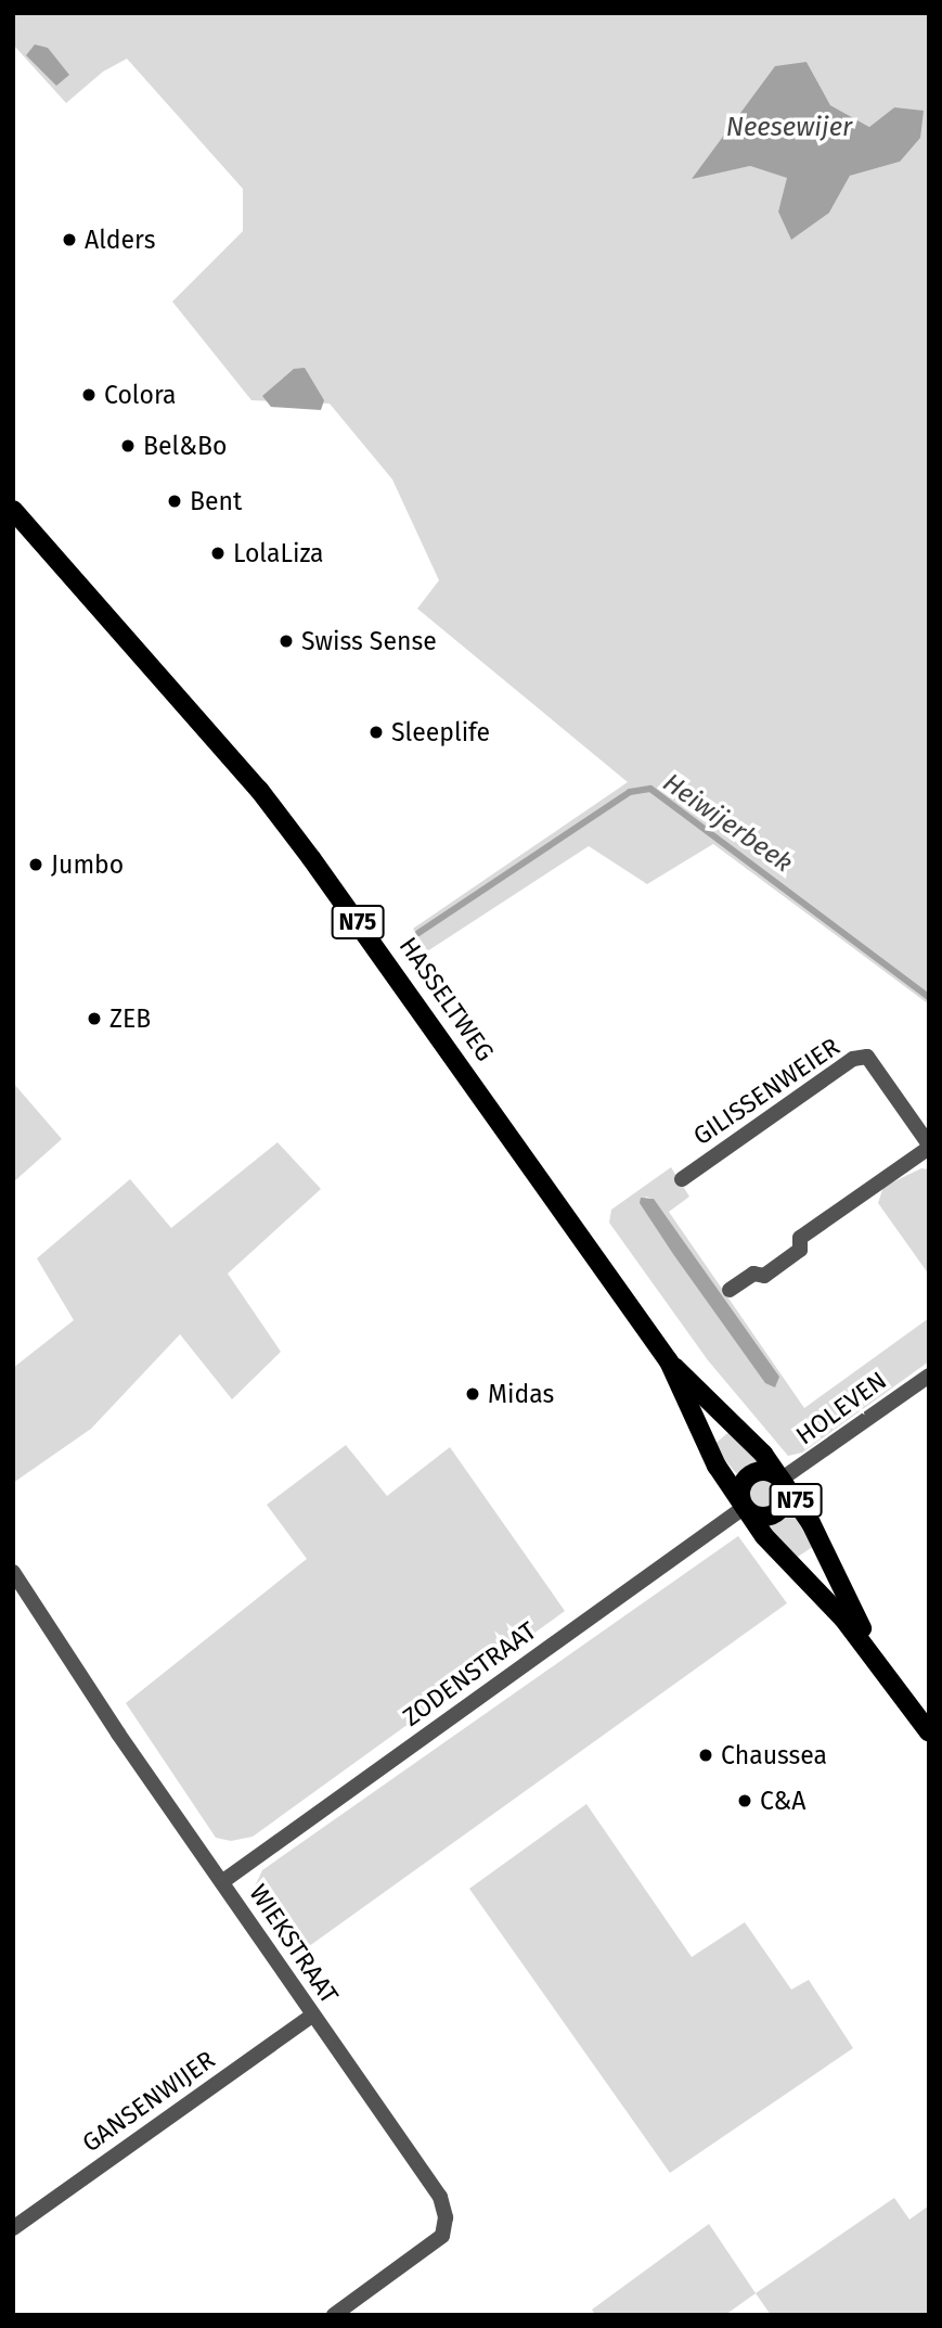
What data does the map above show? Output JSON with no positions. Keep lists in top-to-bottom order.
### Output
{
  "streets": {
    "main road": ["N75", "HASSELTWEG"],
    "street": [
      "GILISSENWEIER",
      "HOLEVEN",
      "ZODENSTRAAT",
      "WIEKSTRAAT",
      "GANSENWIJER"
    ]
  },
  "crossings": [
    ["N75", "HASSELTWEG"],
    ["N75", "HOLEVEN"],
    ["N75", "ZODENSTRAAT"],
    ["HASSELTWEG", "HOLEVEN"],
    ["HASSELTWEG", "ZODENSTRAAT"],
    ["HOLEVEN", "ZODENSTRAAT"],
    ["ZODENSTRAAT", "WIEKSTRAAT"],
    ["WIEKSTRAAT", "GANSENWIJER"]
  ],
  "water": ["Neesewijer", "Heiwijerbeek"],
  "places": [
    "Alders",
    "Colora",
    "Bel&Bo",
    "Bent",
    "LolaLiza",
    "Swiss Sense",
    "Sleeplife",
    "Jumbo",
    "ZEB",
    "Midas",
    "Chaussea",
    "C&A"
  ]
}
